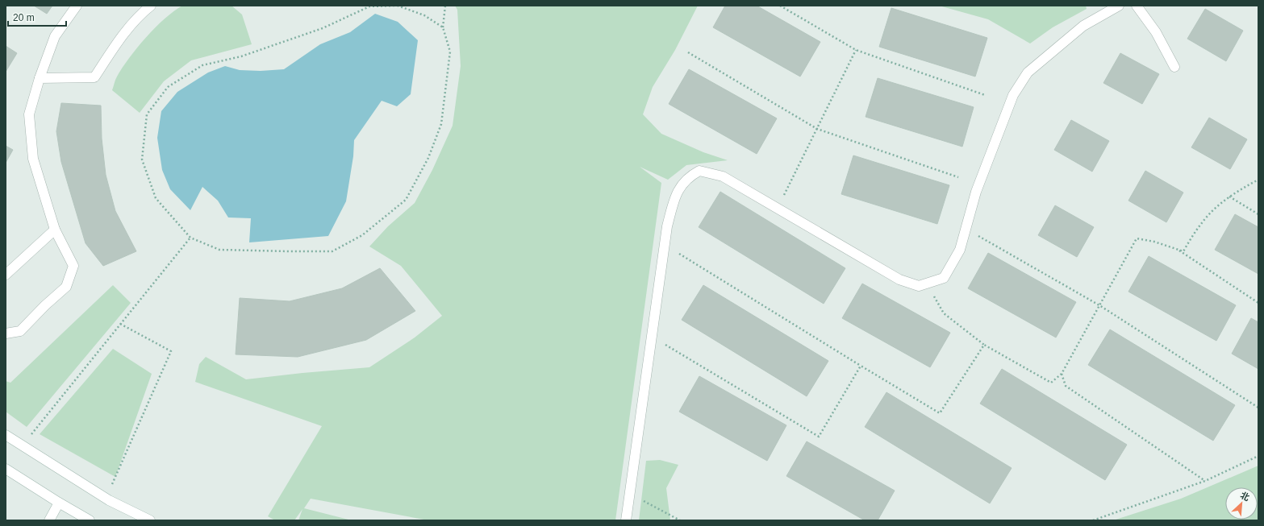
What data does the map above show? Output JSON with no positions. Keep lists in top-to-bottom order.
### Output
{
  "scale_bar": "20 m",
  "north": "top right"
}
